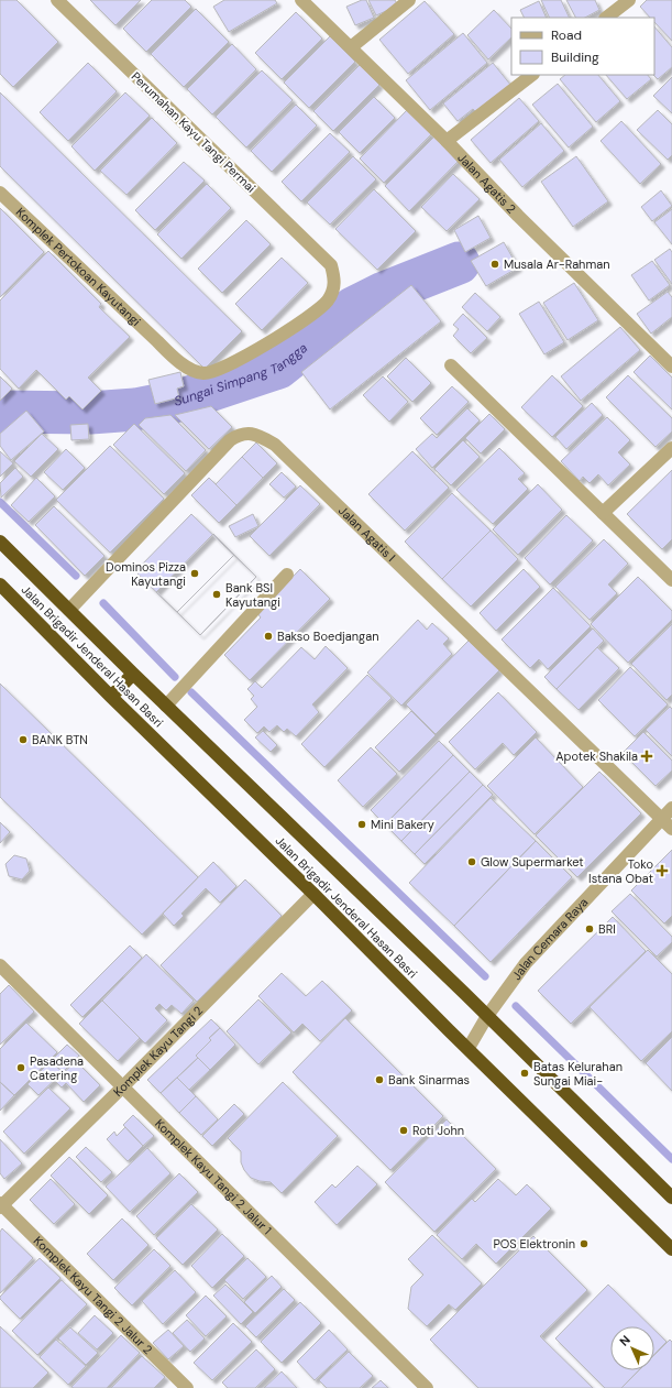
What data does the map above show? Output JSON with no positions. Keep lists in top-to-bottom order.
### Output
{
  "streets": {
    "highway": ["Jalan Brigadir Jenderal Hasan Basri"],
    "street": [
      "Perumahan Kayu Tangi Permai",
      "Jalan Agatis 2",
      "Komplek Pertokoan Kayutangi",
      "Jalan Agatis I",
      "Jalan Cemara Raya",
      "Komplek Kayu Tangi 2",
      "Komplek Kayu Tangi 2 Jalur 1",
      "Komplek Kayu Tangi 2 Jalur 2"
    ]
  },
  "crossings": [
    ["Perumahan Kayu Tangi Permai", "Komplek Pertokoan Kayutangi"],
    ["Jalan Agatis I", "Jalan Brigadir Jenderal Hasan Basri"],
    ["Jalan Agatis I", "Jalan Cemara Raya"],
    ["Jalan Brigadir Jenderal Hasan Basri", "Jalan Cemara Raya"],
    ["Jalan Brigadir Jenderal Hasan Basri", "Komplek Kayu Tangi 2"],
    ["Komplek Kayu Tangi 2", "Komplek Kayu Tangi 2 Jalur 1"],
    ["Komplek Kayu Tangi 2", "Komplek Kayu Tangi 2 Jalur 2"]
  ],
  "water": ["Sungai Simpang Tangga"],
  "places": {
    "other": [
      "Musala Ar-Rahman",
      "Dominos Pizza Kayutangi",
      "Bank BSI Kayutangi",
      "Bakso Boedjangan",
      "BANK BTN",
      "Mini Bakery",
      "Glow Supermarket",
      "BRI",
      "Pasadena Catering",
      "Batas Kelurahan Sungai Miai-",
      "Bank Sinarmas",
      "Roti John",
      "POS Elektronin"
    ],
    "health": ["Apotek Shakila", "Toko Istana Obat"]
  },
  "legend": ["Road", "Building"],
  "north": "top left"
}
